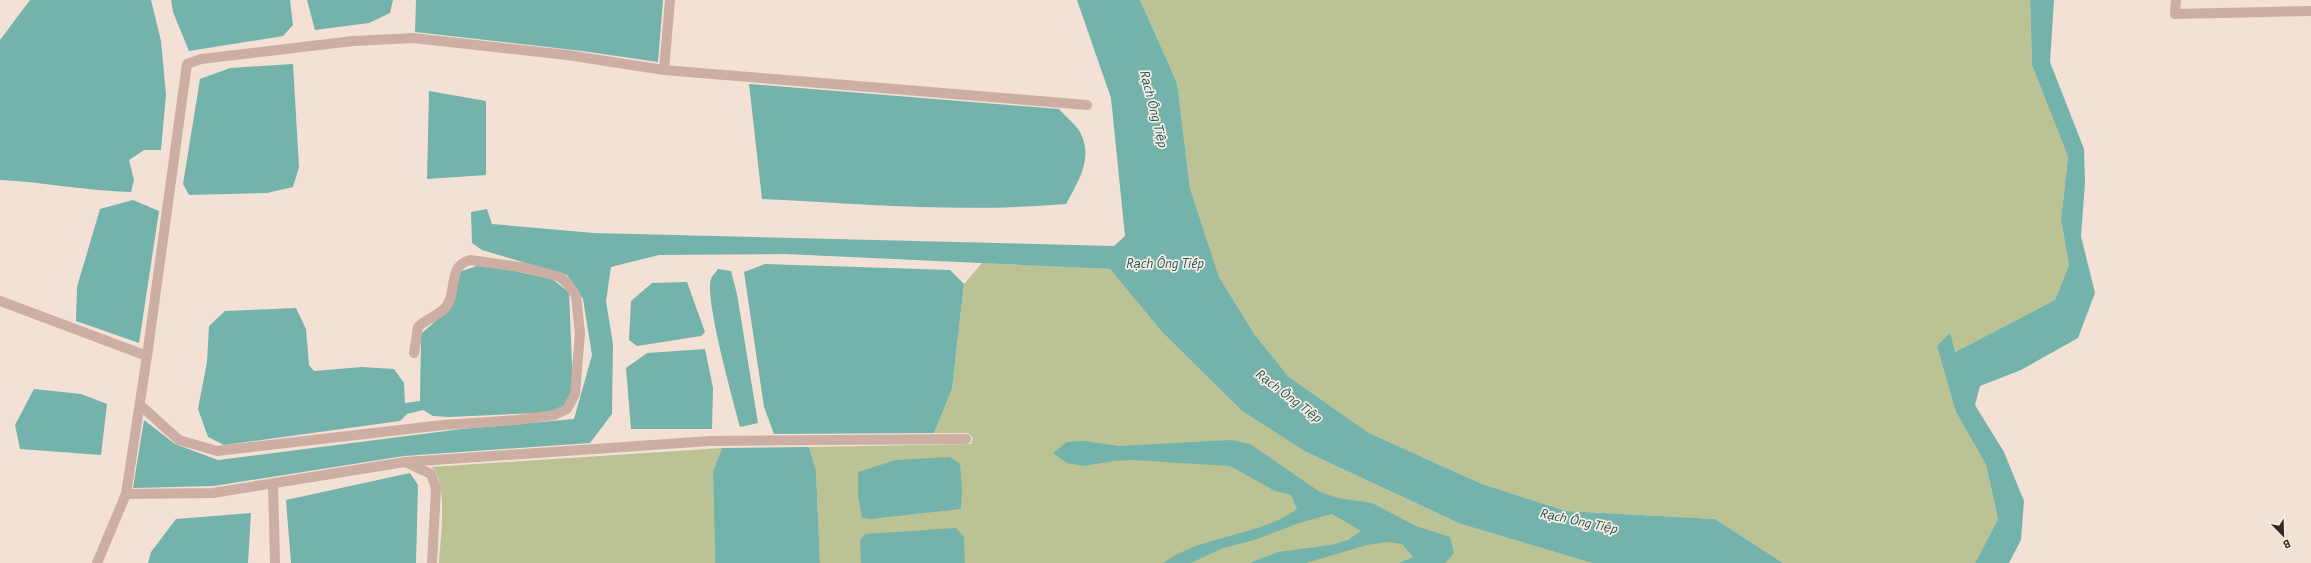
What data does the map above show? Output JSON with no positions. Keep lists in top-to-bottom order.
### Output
{
  "water": ["Rạch Ông Tiệp", "Rạch Ông Tiếp"],
  "north": "bottom right"
}
